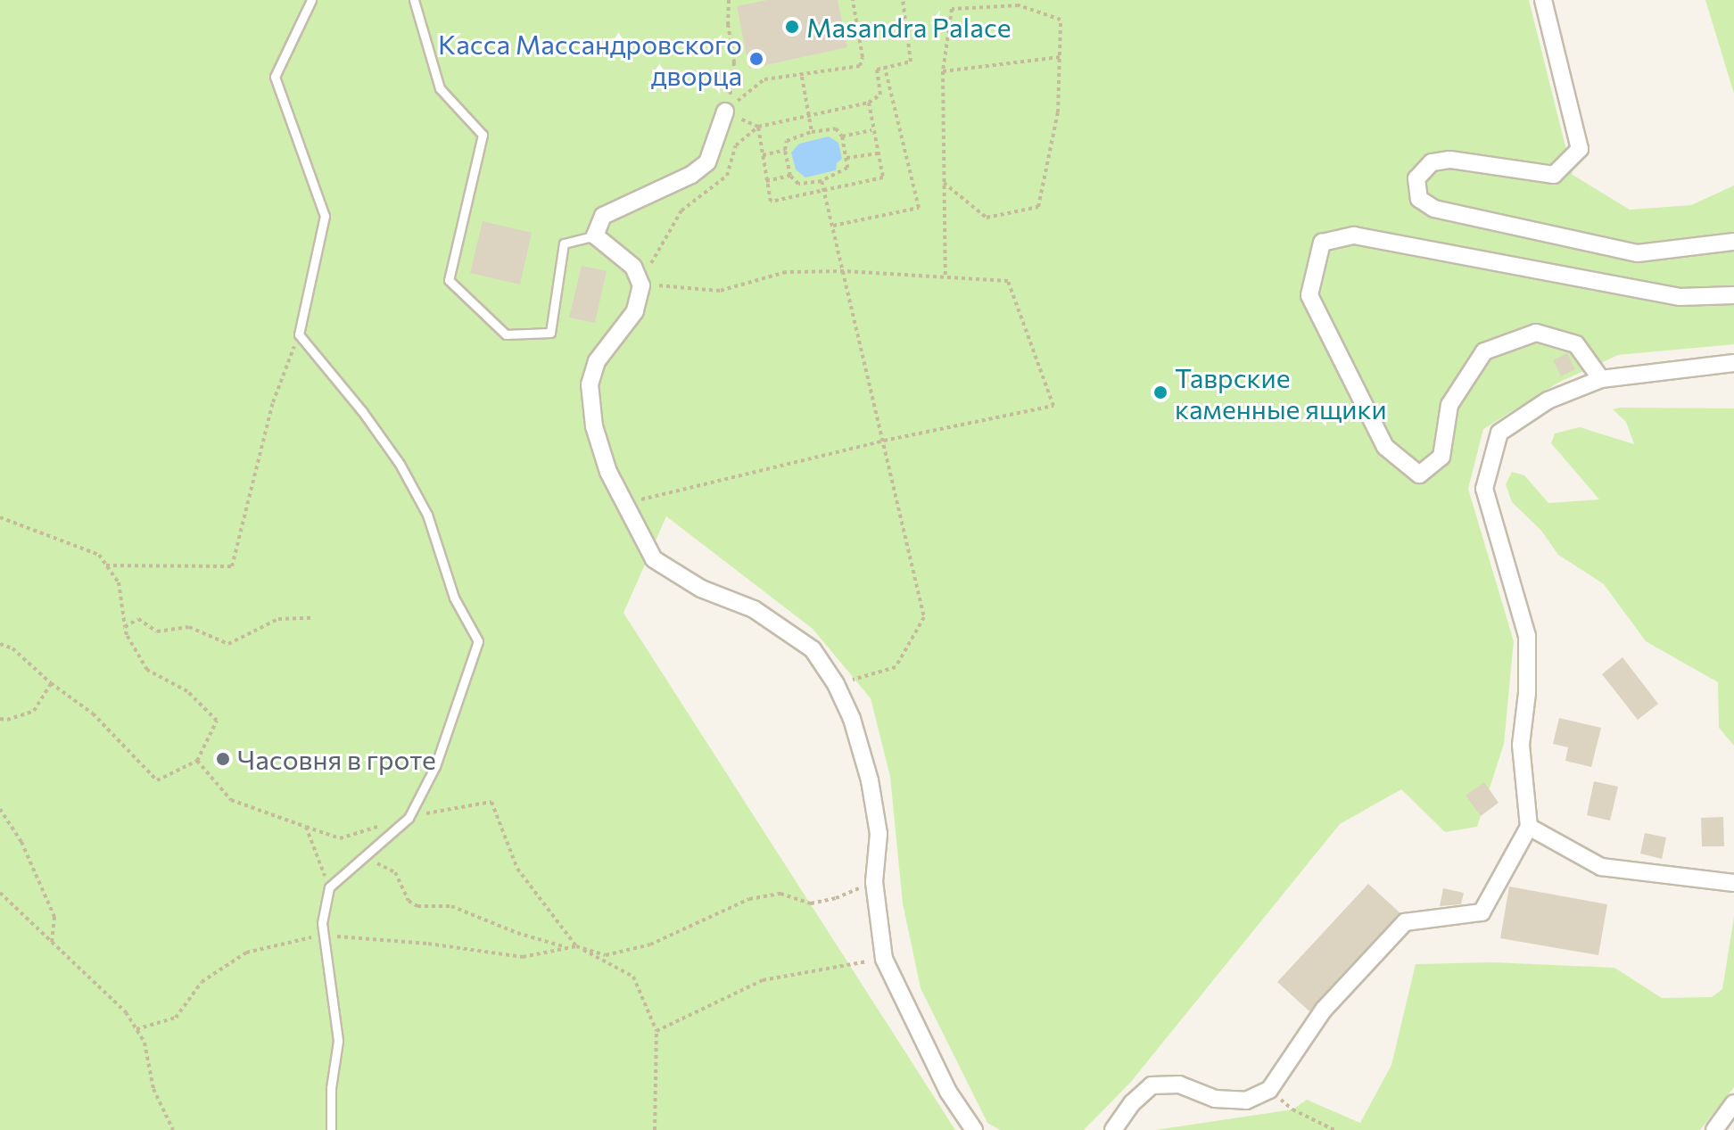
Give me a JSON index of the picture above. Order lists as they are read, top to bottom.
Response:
{
  "places": [
    "Masandra Palace",
    "Касса Массандровского дворца",
    "Таврские каменные ящики",
    "Часовня в гроте"
  ]
}
